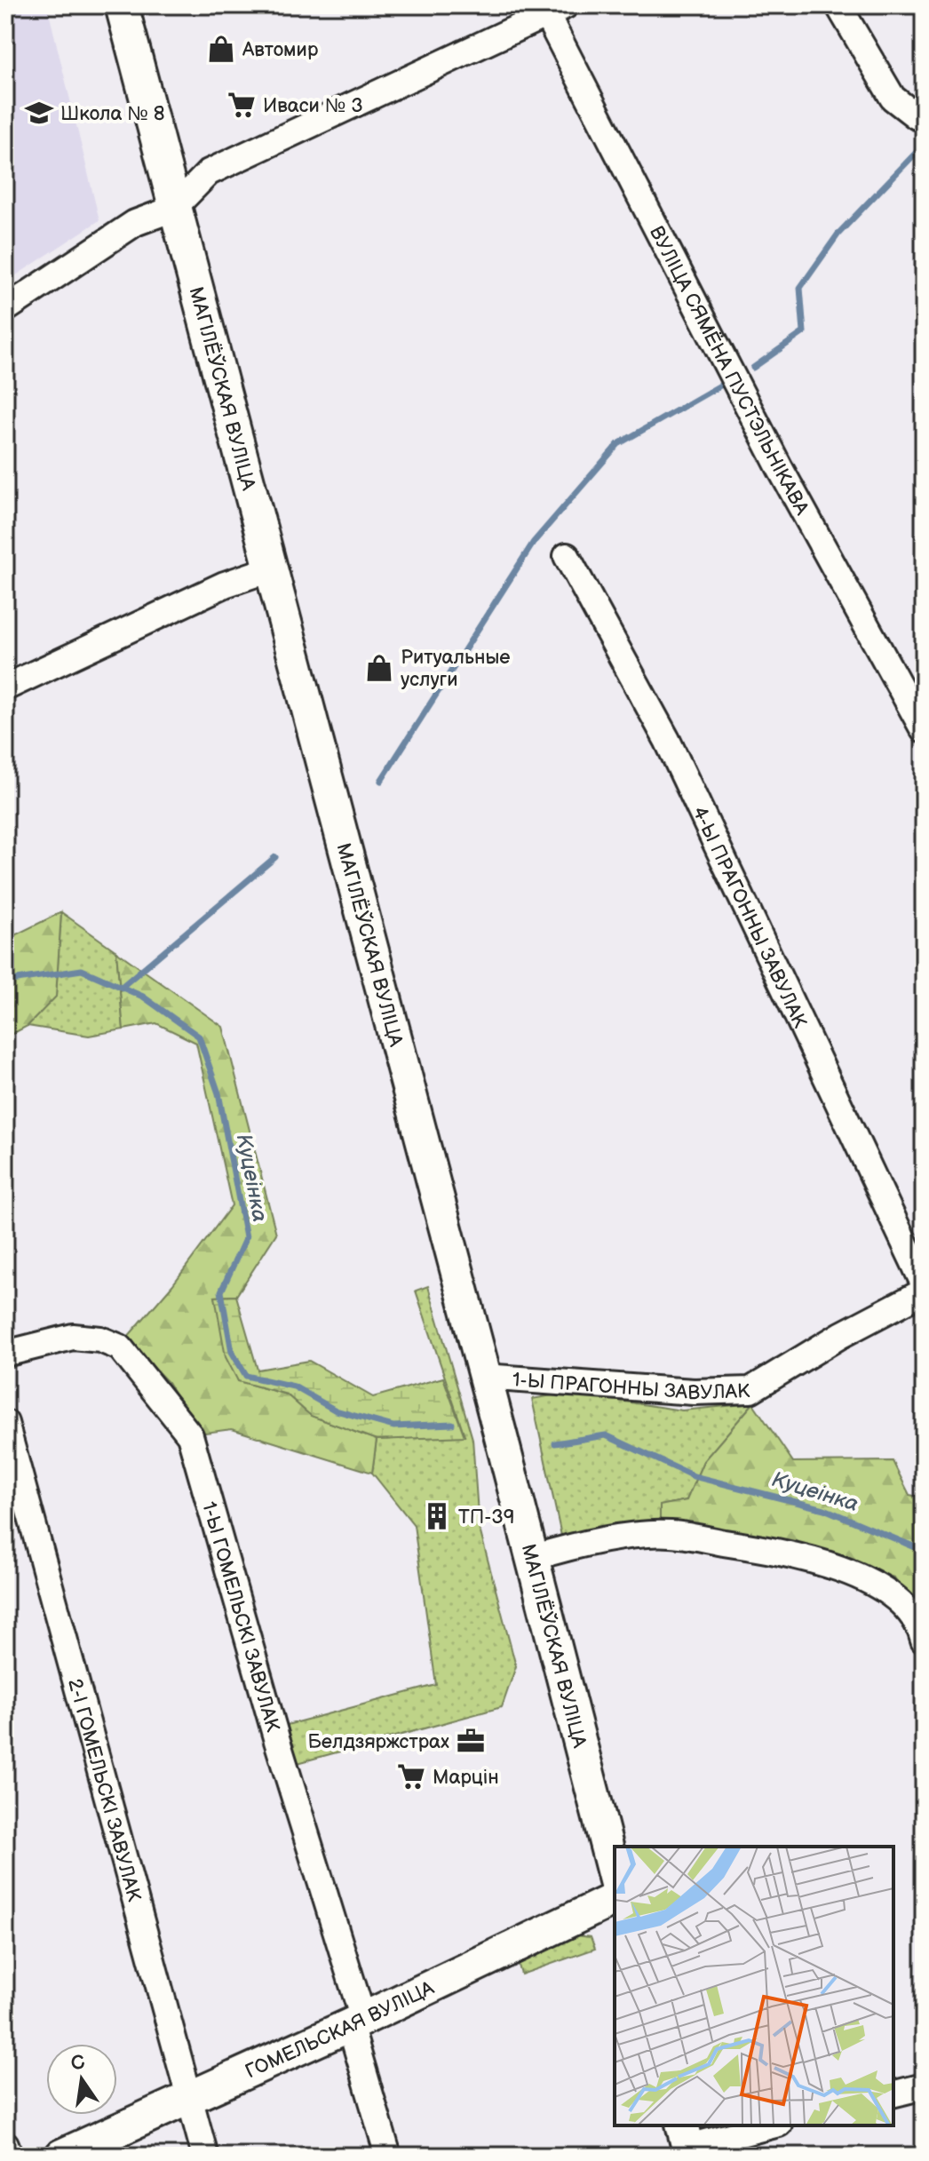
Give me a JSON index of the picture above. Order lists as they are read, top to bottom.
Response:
{
  "streets": {
    "main road": ["МАГІЛЁЎСКАЯ ВУЛІЦА", "ГОМЕЛЬСКАЯ ВУЛІЦА"],
    "street": [
      "ВУЛІЦА СЯМЁНА ПУСТЭЛЬНІКАВА",
      "4-Ы ПРАГОННЫ ЗАВУЛАК",
      "1-Ы ПРАГОННЫ ЗАВУЛАК",
      "1-Ы ГОМЕЛЬСКІ ЗАВУЛАК",
      "2-І ГОМЕЛЬСКІ ЗАВУЛАК"
    ]
  },
  "crossings": [
    ["МАГІЛЁЎСКАЯ ВУЛІЦА", "1-Ы ПРАГОННЫ ЗАВУЛАК"],
    ["1-Ы ГОМЕЛЬСКІ ЗАВУЛАК", "ГОМЕЛЬСКАЯ ВУЛІЦА"],
    ["2-І ГОМЕЛЬСКІ ЗАВУЛАК", "ГОМЕЛЬСКАЯ ВУЛІЦА"]
  ],
  "water": ["Куцеінка"],
  "places": {
    "shop": ["Автомир", "Ритуальные услуги"],
    "supermarket": ["Иваси № 3", "Марцін"],
    "school or university": ["Школа № 8"],
    "building": ["ТП-39"],
    "office": ["Белдзяржстрах"]
  },
  "north": "top"
}
